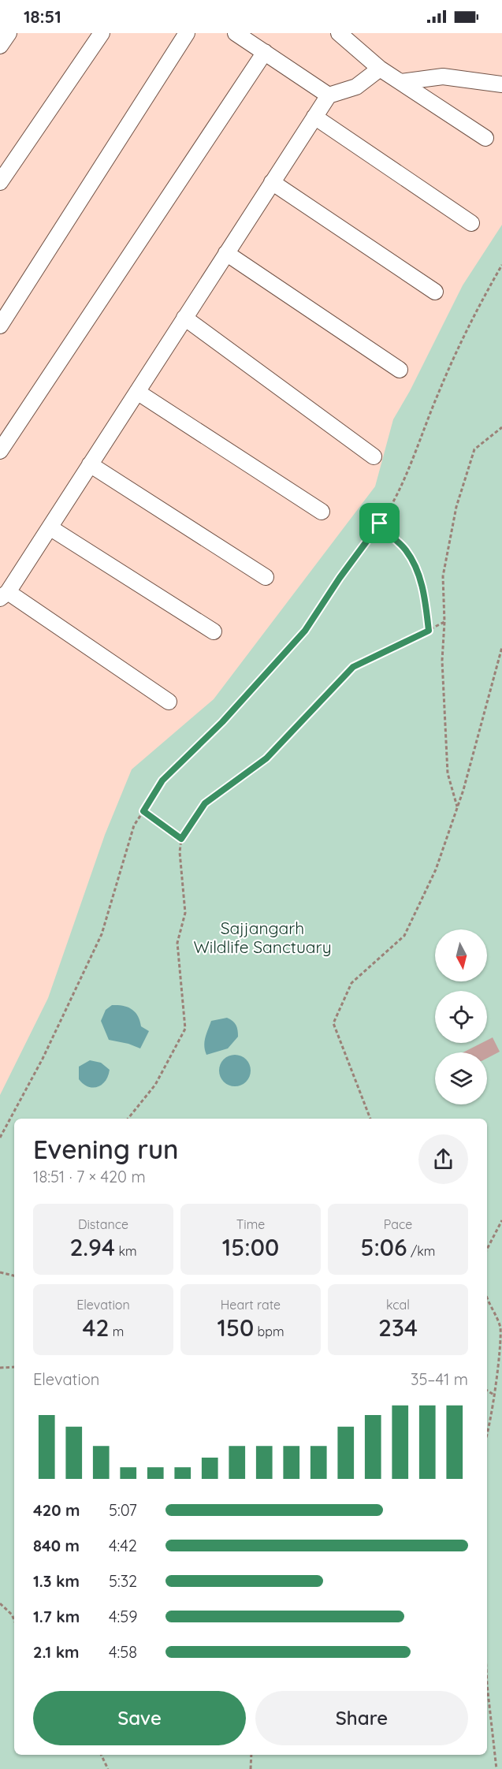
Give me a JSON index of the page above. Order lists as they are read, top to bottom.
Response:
{
  "parks": ["Sajjangarh Wildlife Sanctuary"],
  "north": "bottom",
  "page": {
    "status": "18:51",
    "heading": ["Evening run", "18:51 · 7 × 420 m"],
    "stats": [
      ["Distance", "2.94 km"],
      ["Time", "15:00"],
      ["Pace", "5:06 /km"],
      ["Elevation", "42 m"],
      ["Heart rate", "150 bpm"],
      ["kcal", "234"]
    ],
    "chart": ["Elevation", "35–41 m"],
    "list": [
      {
        "name": "420 m",
        "note": "5:07"
      },
      {
        "name": "840 m",
        "note": "4:42"
      },
      {
        "name": "1.3 km",
        "note": "5:32"
      },
      {
        "name": "1.7 km",
        "note": "4:59"
      },
      {
        "name": "2.1 km",
        "note": "4:58"
      }
    ],
    "buttons": ["Save", "Share"]
  }
}
